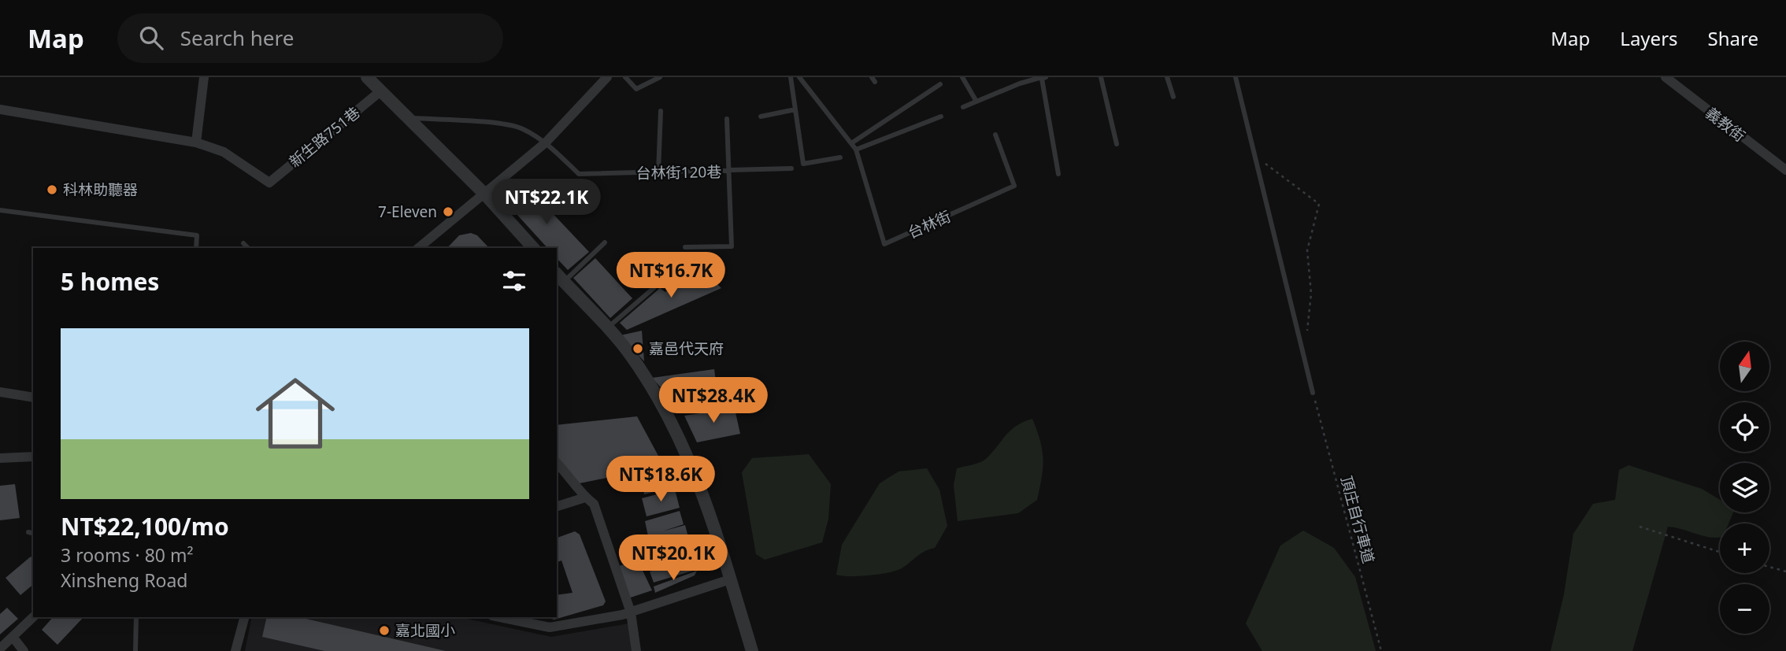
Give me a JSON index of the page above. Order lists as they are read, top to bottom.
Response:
{
  "streets": {
    "street": ["義教街", "新生路751巷"],
    "lane": ["台林街120巷", "台林街"],
    "path": ["頂庄自行車道"]
  },
  "places": [
    "科林助聽器",
    "7-Eleven",
    "嘉邑代天府",
    "嘉北國小"
  ],
  "north": "top",
  "page": {
    "header": "Map",
    "search": "Search here",
    "nav": ["Map", "Layers", "Share"],
    "price": [
      "NT$22.1K",
      "NT$16.7K",
      "NT$28.4K",
      "NT$18.6K",
      "NT$20.1K"
    ],
    "heading": "5 homes",
    "list": [
      {
        "name": "NT$22,100/mo",
        "note": "3 rooms · 80 m² · Xinsheng Road"
      }
    ],
    "map_buttons": ["+", "−"]
  }
}
